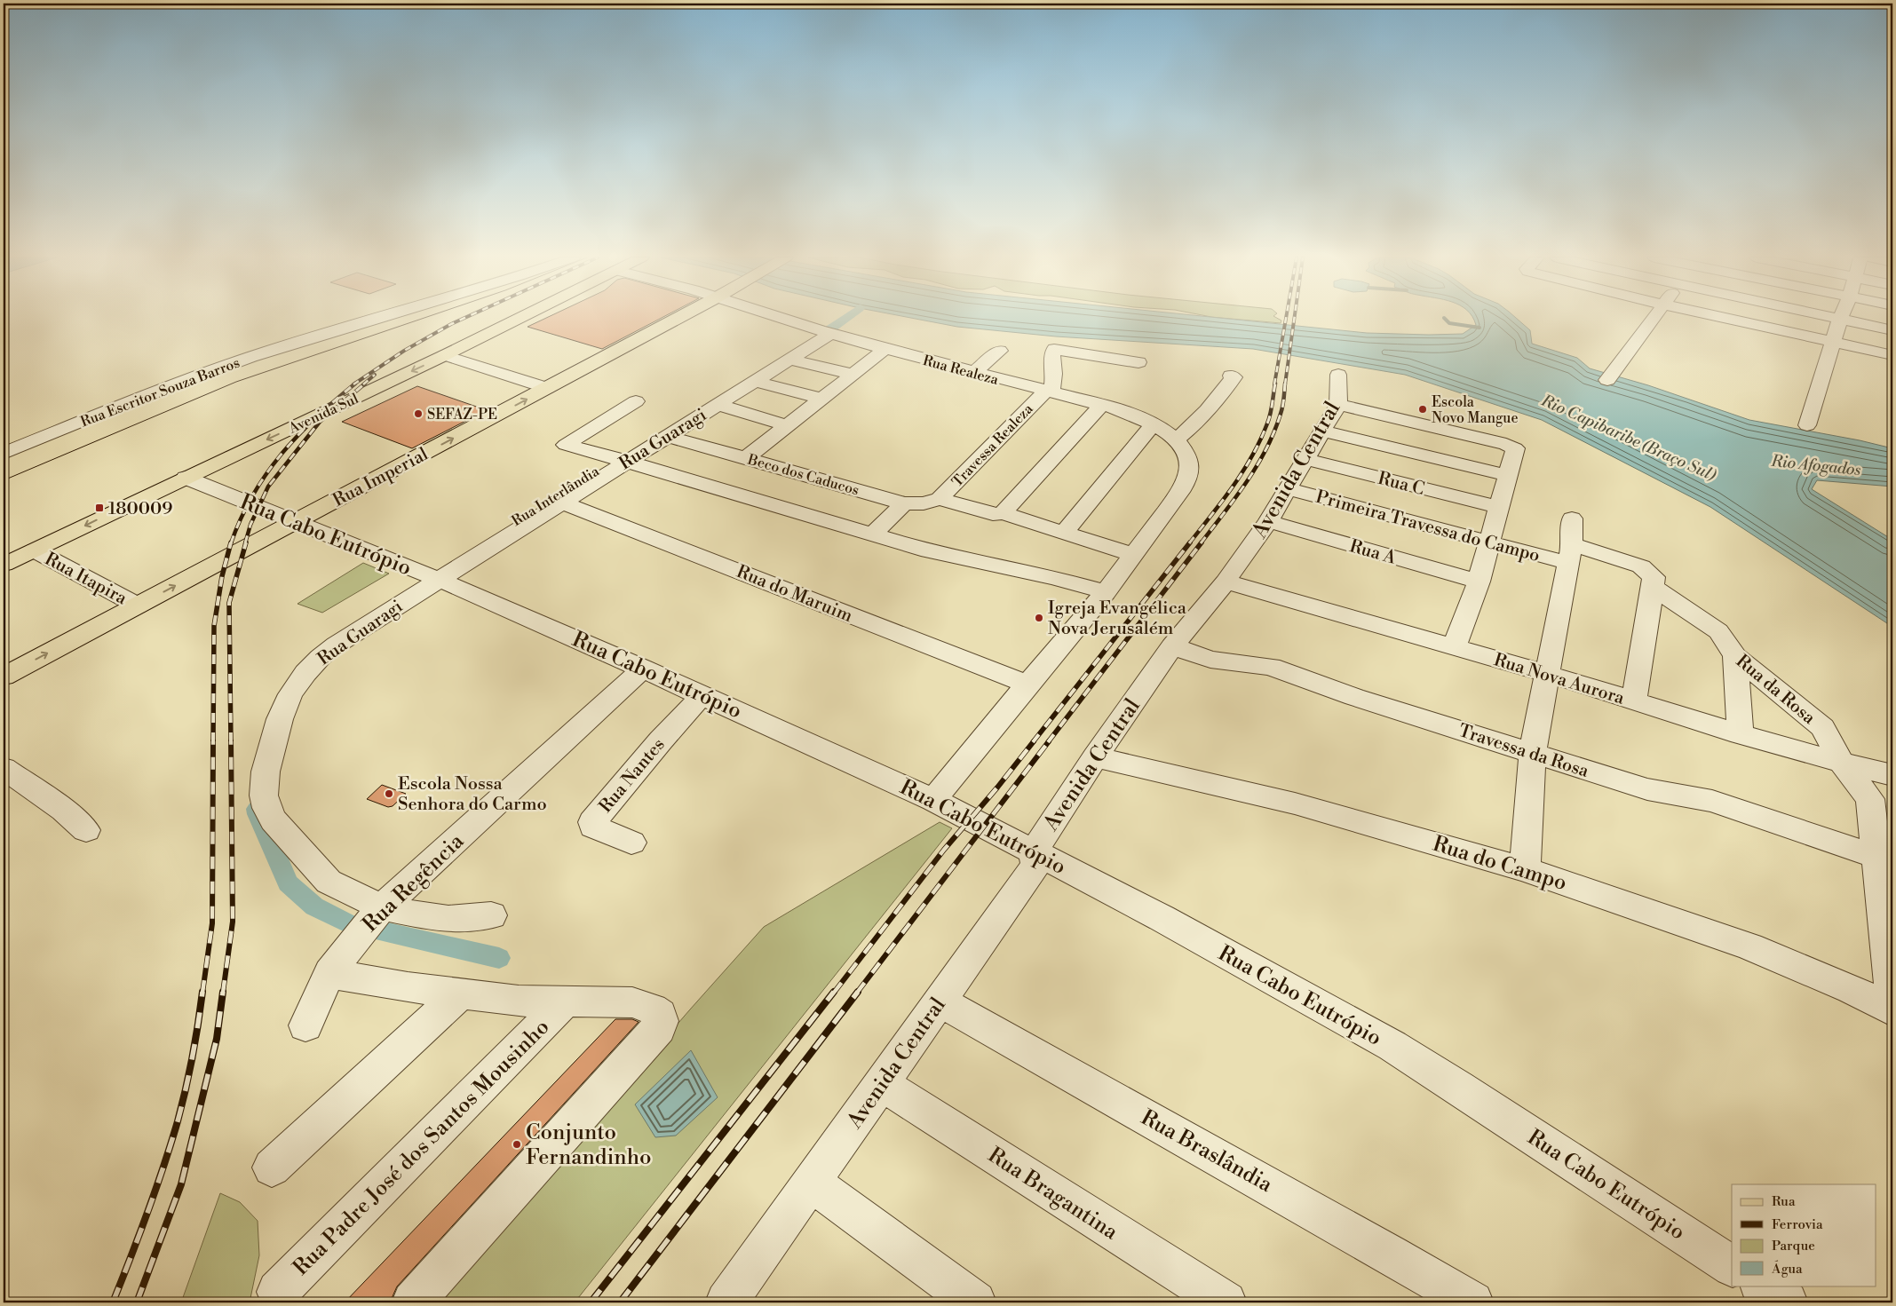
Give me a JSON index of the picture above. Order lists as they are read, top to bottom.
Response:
{
  "streets": {
    "main road": ["Avenida Sul", "Rua Imperial"],
    "street": [
      "Rua Realeza",
      "Rua Escritor Souza Barros",
      "Rua Guaragi",
      "Travessa Realeza",
      "Avenida Central",
      "Beco dos Caducos",
      "Rua C",
      "Rua Interlândia",
      "Primeira Travessa do Campo",
      "Rua Cabo Eutrópio",
      "Rua A",
      "Rua Itapira",
      "Rua do Maruim",
      "Rua Nova Aurora",
      "Rua da Rosa",
      "Travessa da Rosa",
      "Rua Nantes",
      "Rua do Campo",
      "Rua Regência",
      "Rua Padre José dos Santos Mousinho",
      "Rua Braslândia",
      "Rua Bragantina"
    ]
  },
  "crossings": [
    ["Rua Realeza", "Rua Guaragi"],
    ["Rua Realeza", "Travessa Realeza"],
    ["Rua Realeza", "Rua Interlândia"],
    ["Avenida Sul", "Rua Cabo Eutrópio"],
    ["Avenida Sul", "Rua Itapira"],
    ["Rua Guaragi", "Beco dos Caducos"],
    ["Rua Guaragi", "Rua Interlândia"],
    ["Rua Guaragi", "Rua Cabo Eutrópio"],
    ["Rua Guaragi", "Rua do Maruim"],
    ["Rua Guaragi", "Rua Regência"],
    ["Travessa Realeza", "Beco dos Caducos"],
    ["Avenida Central", "Rua C"],
    ["Avenida Central", "Primeira Travessa do Campo"],
    ["Avenida Central", "Rua Cabo Eutrópio"],
    ["Avenida Central", "Rua A"],
    ["Avenida Central", "Rua Nova Aurora"],
    ["Avenida Central", "Travessa da Rosa"],
    ["Avenida Central", "Rua do Campo"],
    ["Avenida Central", "Rua Braslândia"],
    ["Avenida Central", "Rua Bragantina"],
    ["Rua Imperial", "Rua Cabo Eutrópio"],
    ["Rua Imperial", "Rua Itapira"],
    ["Rua Interlândia", "Rua Cabo Eutrópio"],
    ["Rua Cabo Eutrópio", "Rua Nantes"],
    ["Rua Cabo Eutrópio", "Rua Regência"],
    ["Rua Nova Aurora", "Rua da Rosa"],
    ["Rua da Rosa", "Travessa da Rosa"]
  ],
  "one_way": ["Avenida Sul", "Rua Imperial"],
  "water": ["Rio Capibaribe (Braço Sul)", "Rio Afogados"],
  "places": {
    "other": [
      "Escola Novo Mangue",
      "SEFAZ-PE",
      "Igreja Evangélica Nova Jerusalém",
      "Escola Nossa Senhora do Carmo",
      "Conjunto Fernandinho"
    ],
    "transit": ["180009"]
  },
  "legend": [
    "Rua",
    "Ferrovia",
    "Parque",
    "Água"
  ]
}
